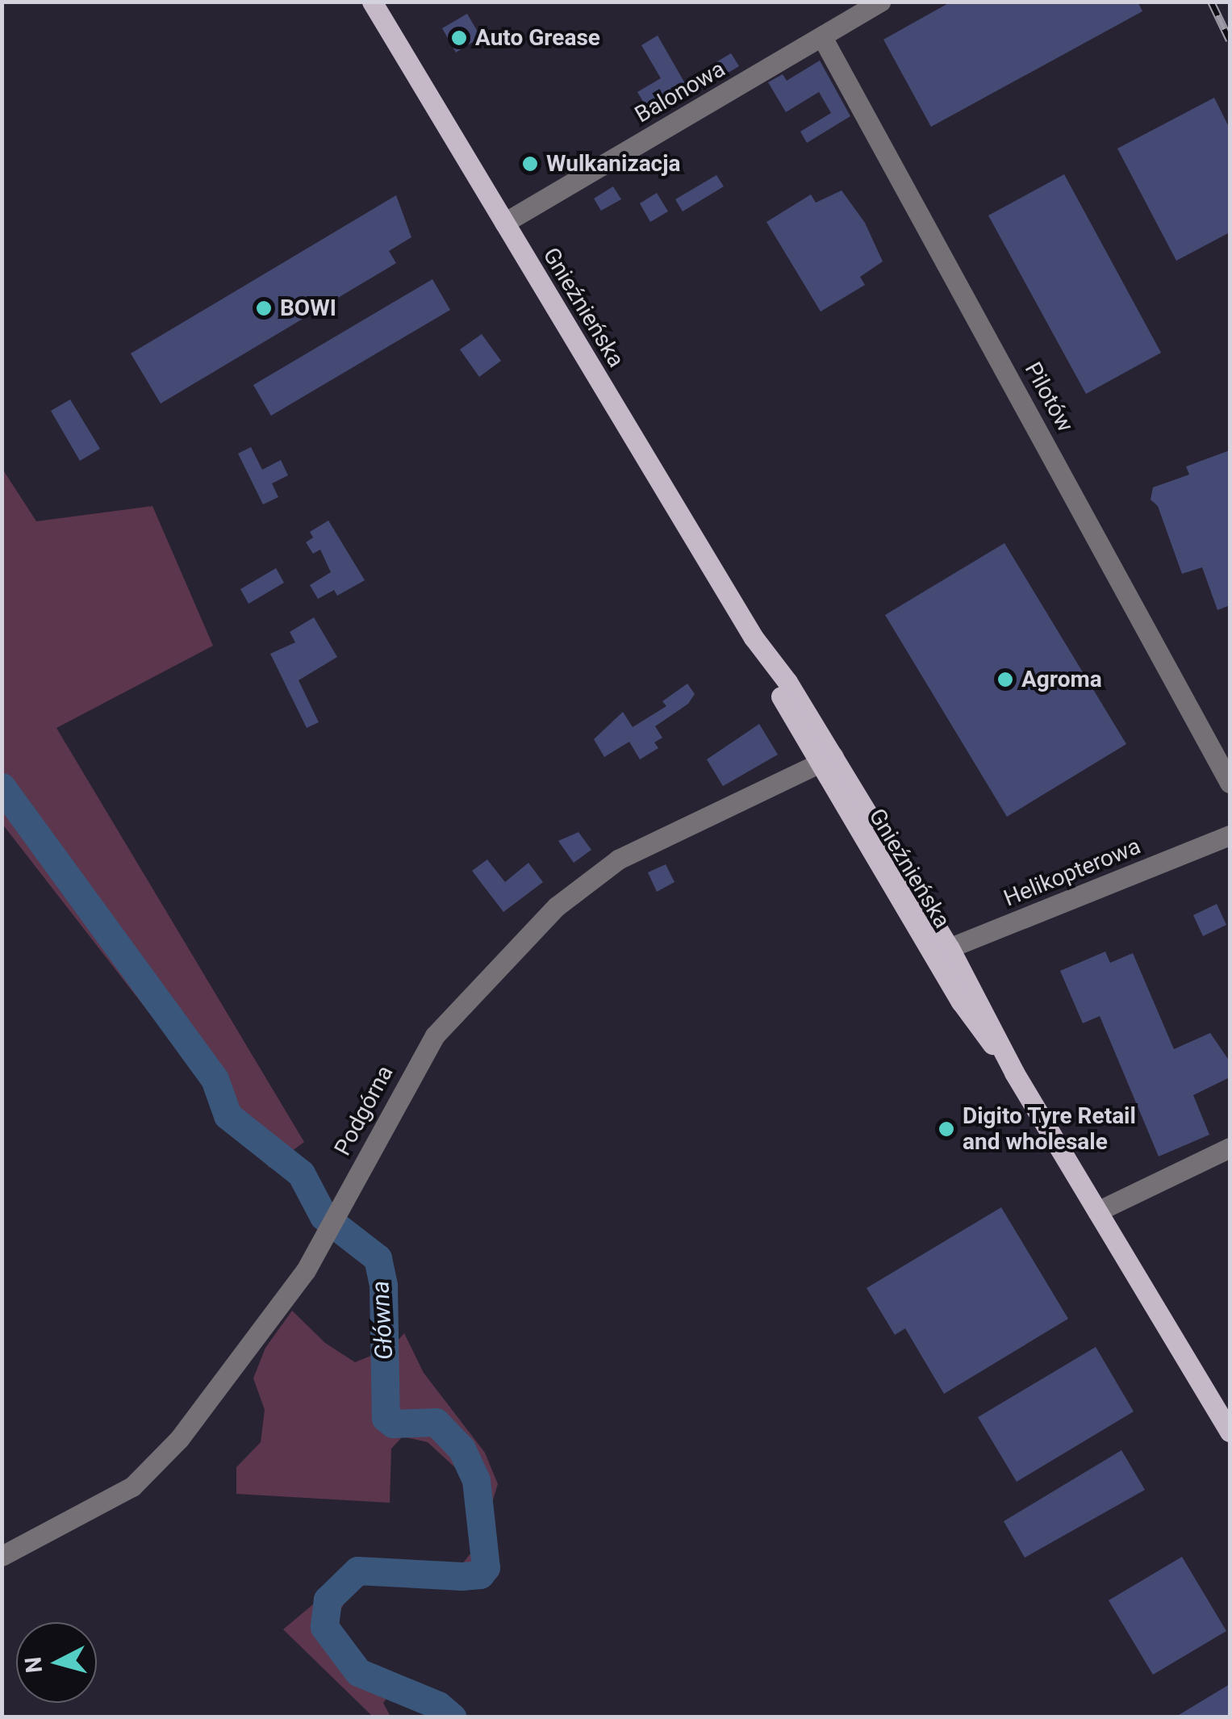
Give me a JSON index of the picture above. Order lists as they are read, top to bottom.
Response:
{
  "streets": {
    "main road": ["Gnieźnieńska"],
    "street": [
      "Balonowa",
      "Pilotów",
      "Helikopterowa",
      "Podgórna"
    ]
  },
  "crossings": [
    ["Balonowa", "Gnieźnieńska"],
    ["Balonowa", "Pilotów"],
    ["Gnieźnieńska", "Helikopterowa"],
    ["Gnieźnieńska", "Podgórna"]
  ],
  "water": ["Główna"],
  "places": [
    "Auto Grease",
    "Wulkanizacja",
    "BOWI",
    "Agroma",
    "Digito Tyre Retail and wholesale"
  ],
  "north": "left"
}
